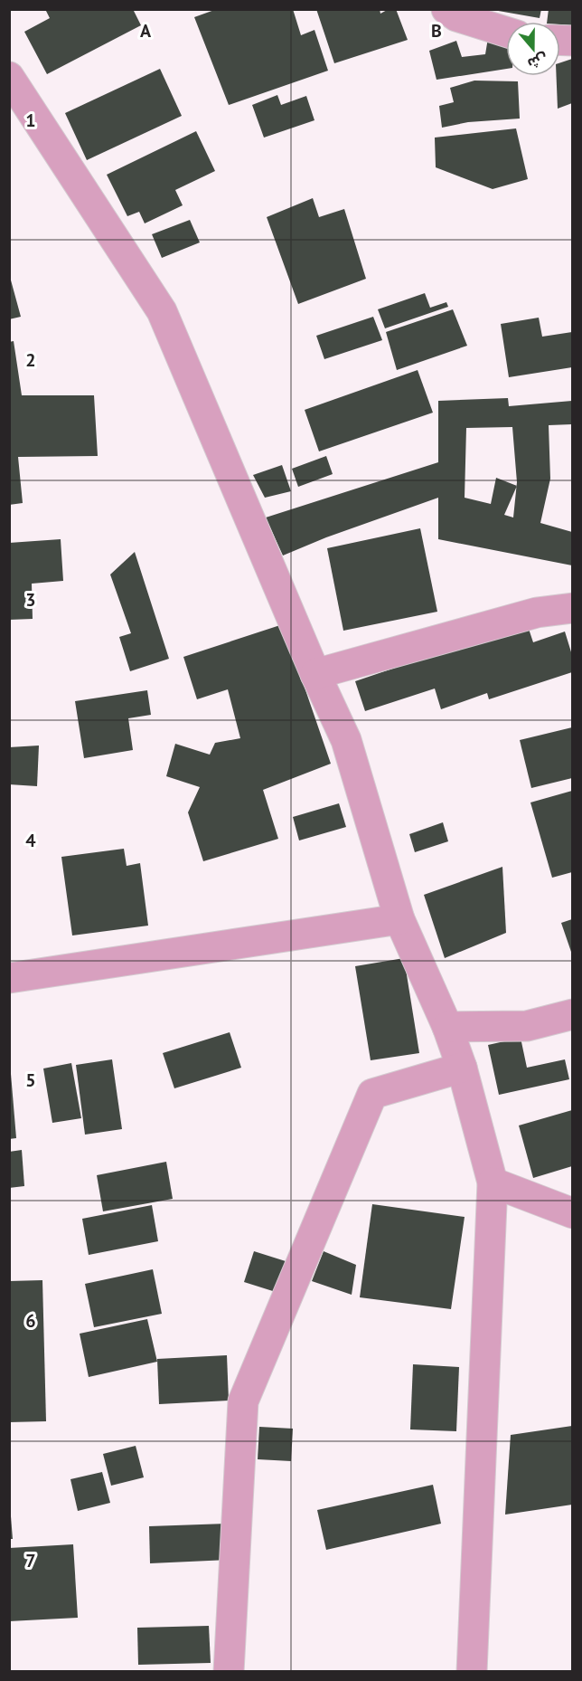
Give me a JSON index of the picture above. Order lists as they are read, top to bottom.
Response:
{
  "north": "bottom",
  "grid": {
    "columns": ["A", "B"],
    "rows": [
      "1",
      "2",
      "3",
      "4",
      "5",
      "6",
      "7"
    ]
  }
}
